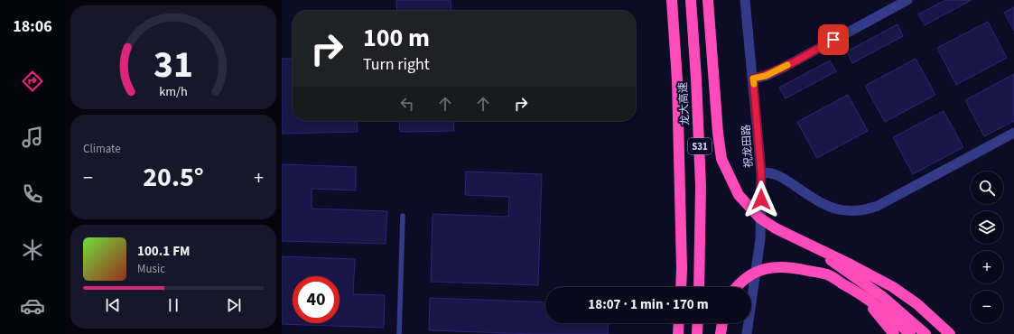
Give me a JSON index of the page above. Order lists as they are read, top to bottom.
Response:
{
  "streets": {
    "highway": ["龙大高速", "S31"],
    "street": ["祝龙田路"]
  },
  "page": {
    "tabs": "18:06",
    "turn": ["100 m", "Turn right"],
    "tile": "Climate",
    "heat": ["−", "20.5°", "+"],
    "map_buttons": ["+", "−"],
    "song": ["100.1 FM", "Music"],
    "limit": "40",
    "trip": "18:07 · 1 min · 170 m",
    "gauge": ["31", "km/h"]
  }
}
